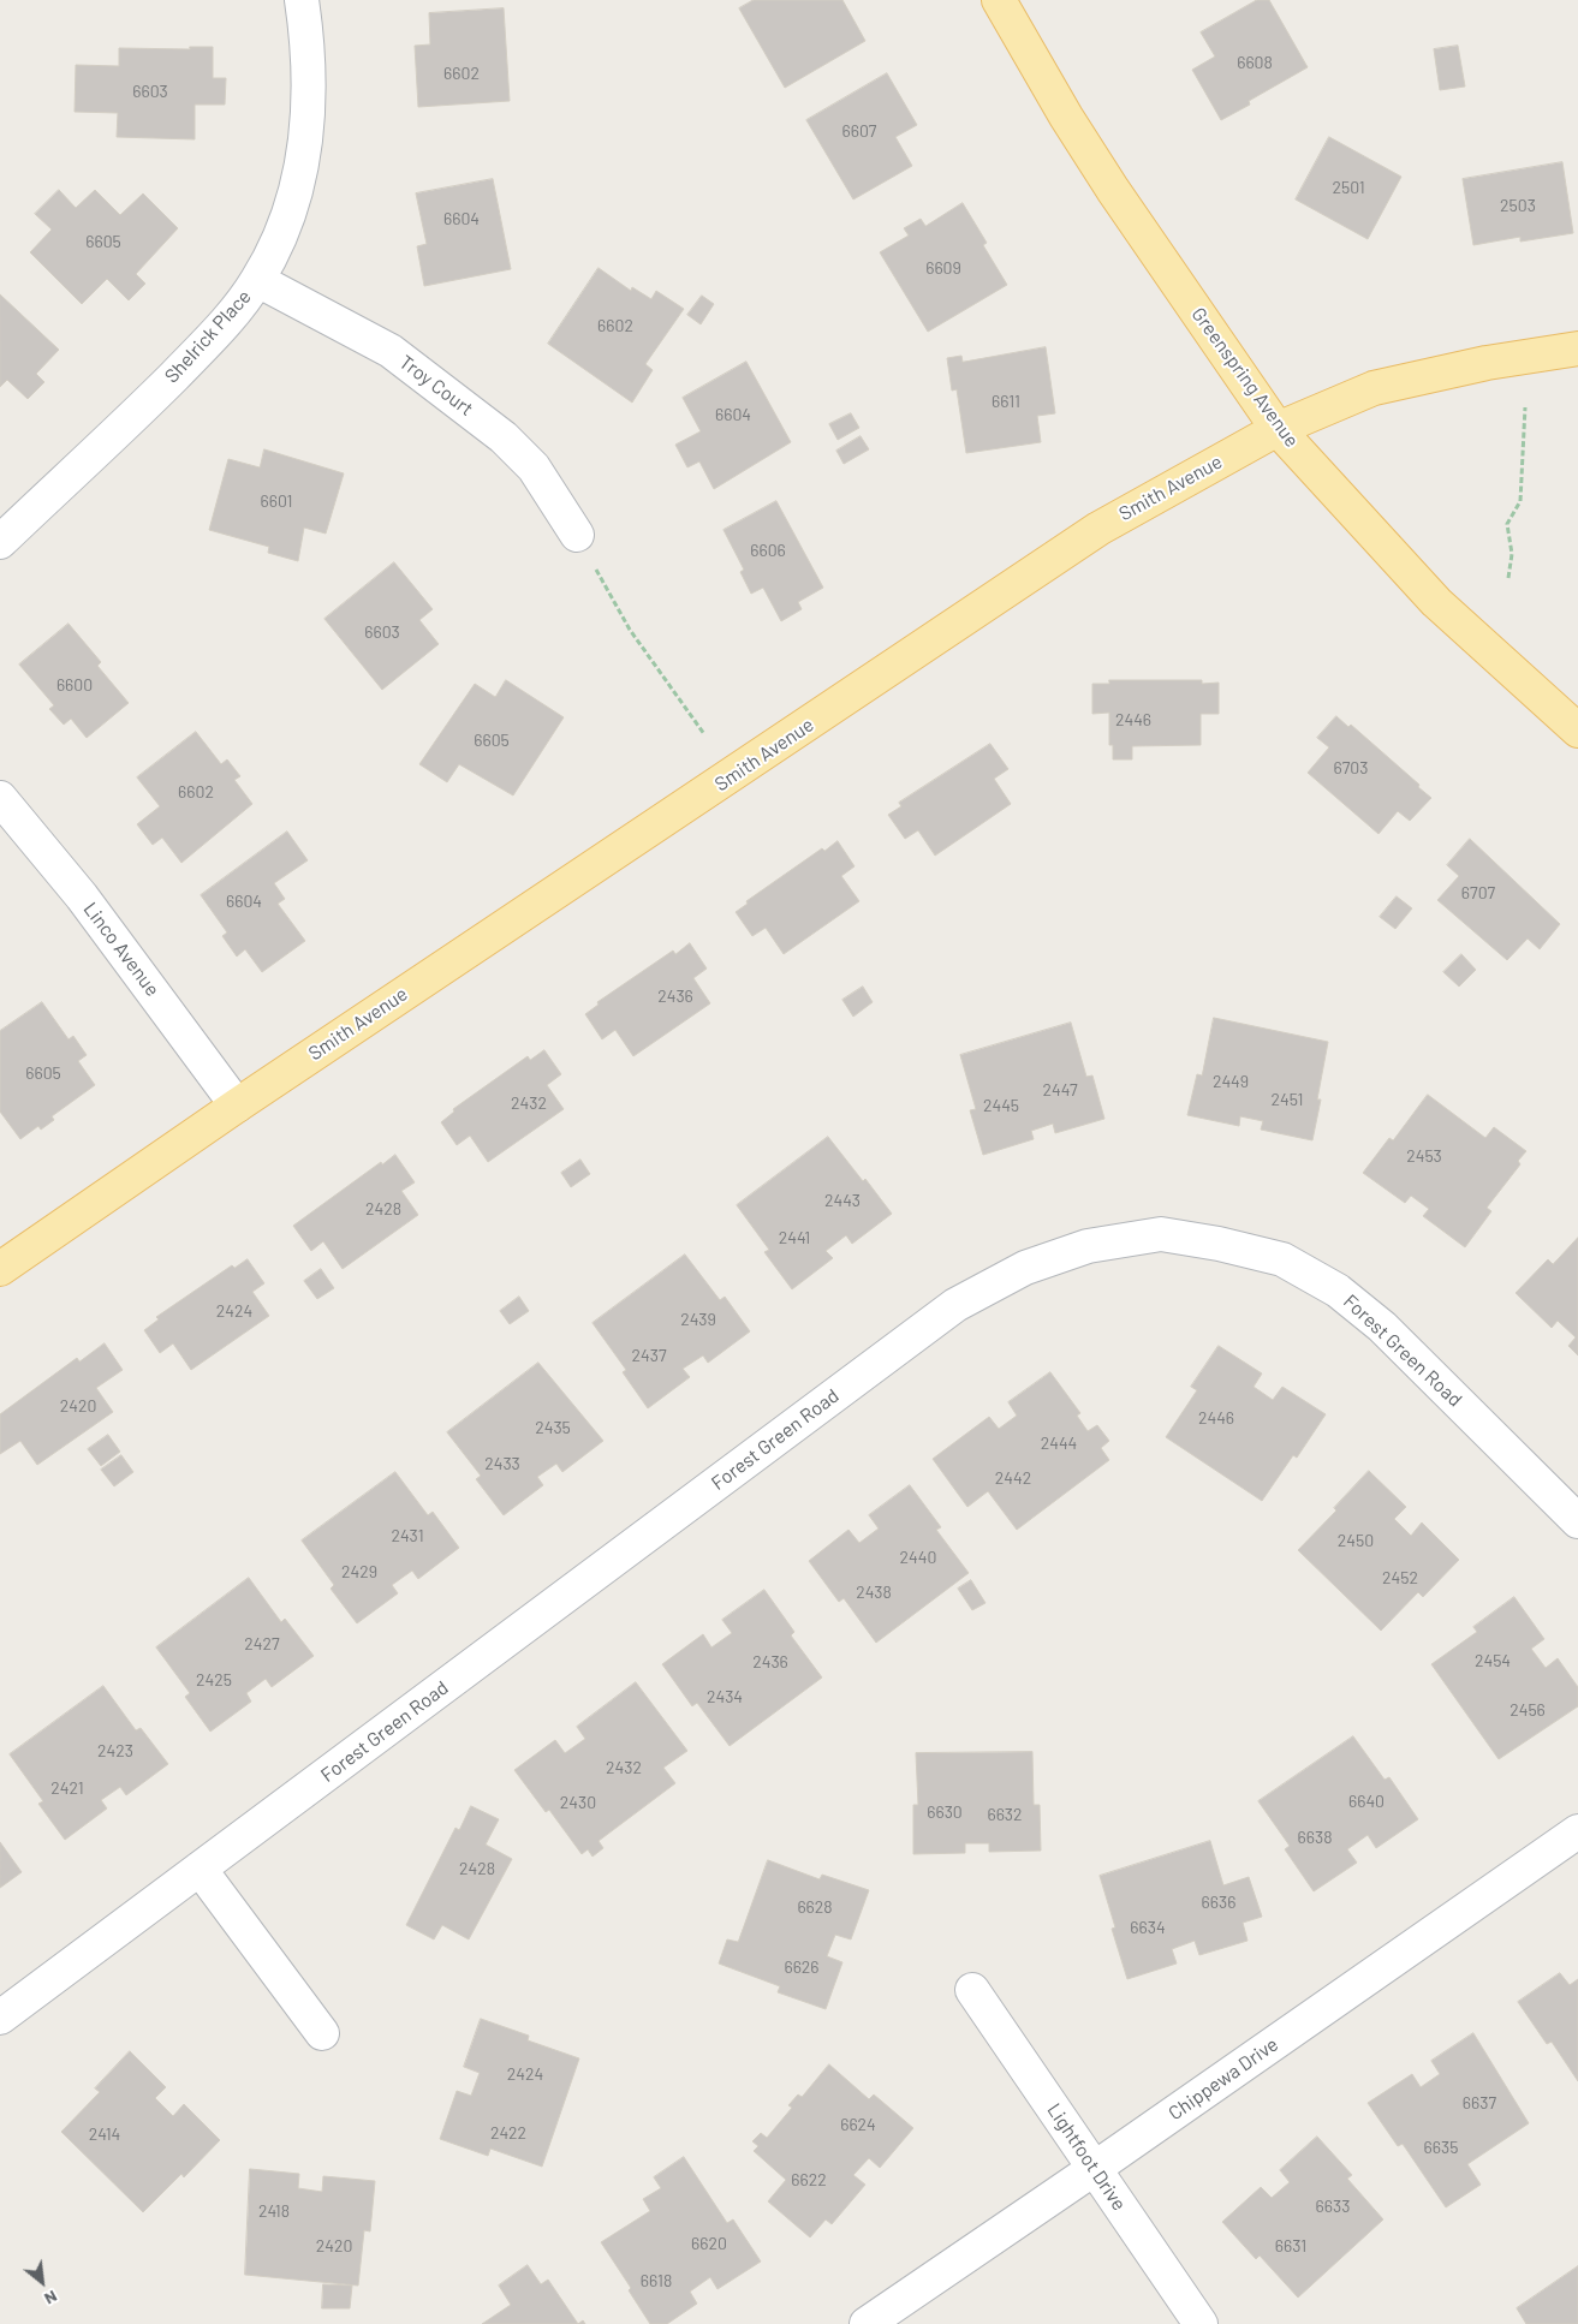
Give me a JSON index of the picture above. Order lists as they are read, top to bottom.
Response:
{
  "streets": {
    "main road": ["Greenspring Avenue", "Smith Avenue"],
    "street": [
      "Shelrick Place",
      "Troy Court",
      "Linco Avenue",
      "Forest Green Road",
      "Chippewa Drive",
      "Lightfoot Drive"
    ]
  },
  "crossings": [
    ["Shelrick Place", "Troy Court"],
    ["Greenspring Avenue", "Smith Avenue"],
    ["Smith Avenue", "Linco Avenue"],
    ["Chippewa Drive", "Lightfoot Drive"]
  ],
  "house_numbers": [
    "6608",
    "6602",
    "6603",
    "6607",
    "2501",
    "2503",
    "6604",
    "6605",
    "6609",
    "6602",
    "6611",
    "6604",
    "6601",
    "6606",
    "6603",
    "6600",
    "2446",
    "6605",
    "6703",
    "6602",
    "6707",
    "6604",
    "2436",
    "6605",
    "2449",
    "2447",
    "2451",
    "2432",
    "2445",
    "2453",
    "2443",
    "2428",
    "2441",
    "2424",
    "2439",
    "2437",
    "2420",
    "2446",
    "2435",
    "2444",
    "2433",
    "2442",
    "2431",
    "2450",
    "2440",
    "2429",
    "2452",
    "2438",
    "2427",
    "2454",
    "2436",
    "2425",
    "2434",
    "2456",
    "2423",
    "2432",
    "2421",
    "6640",
    "2430",
    "6630",
    "6632",
    "6638",
    "2428",
    "6636",
    "6628",
    "6634",
    "6626",
    "2424",
    "6637",
    "6624",
    "2422",
    "2414",
    "6635",
    "6622",
    "6633",
    "2418",
    "6620",
    "2420",
    "6631",
    "6618"
  ],
  "north": "bottom right"
}
